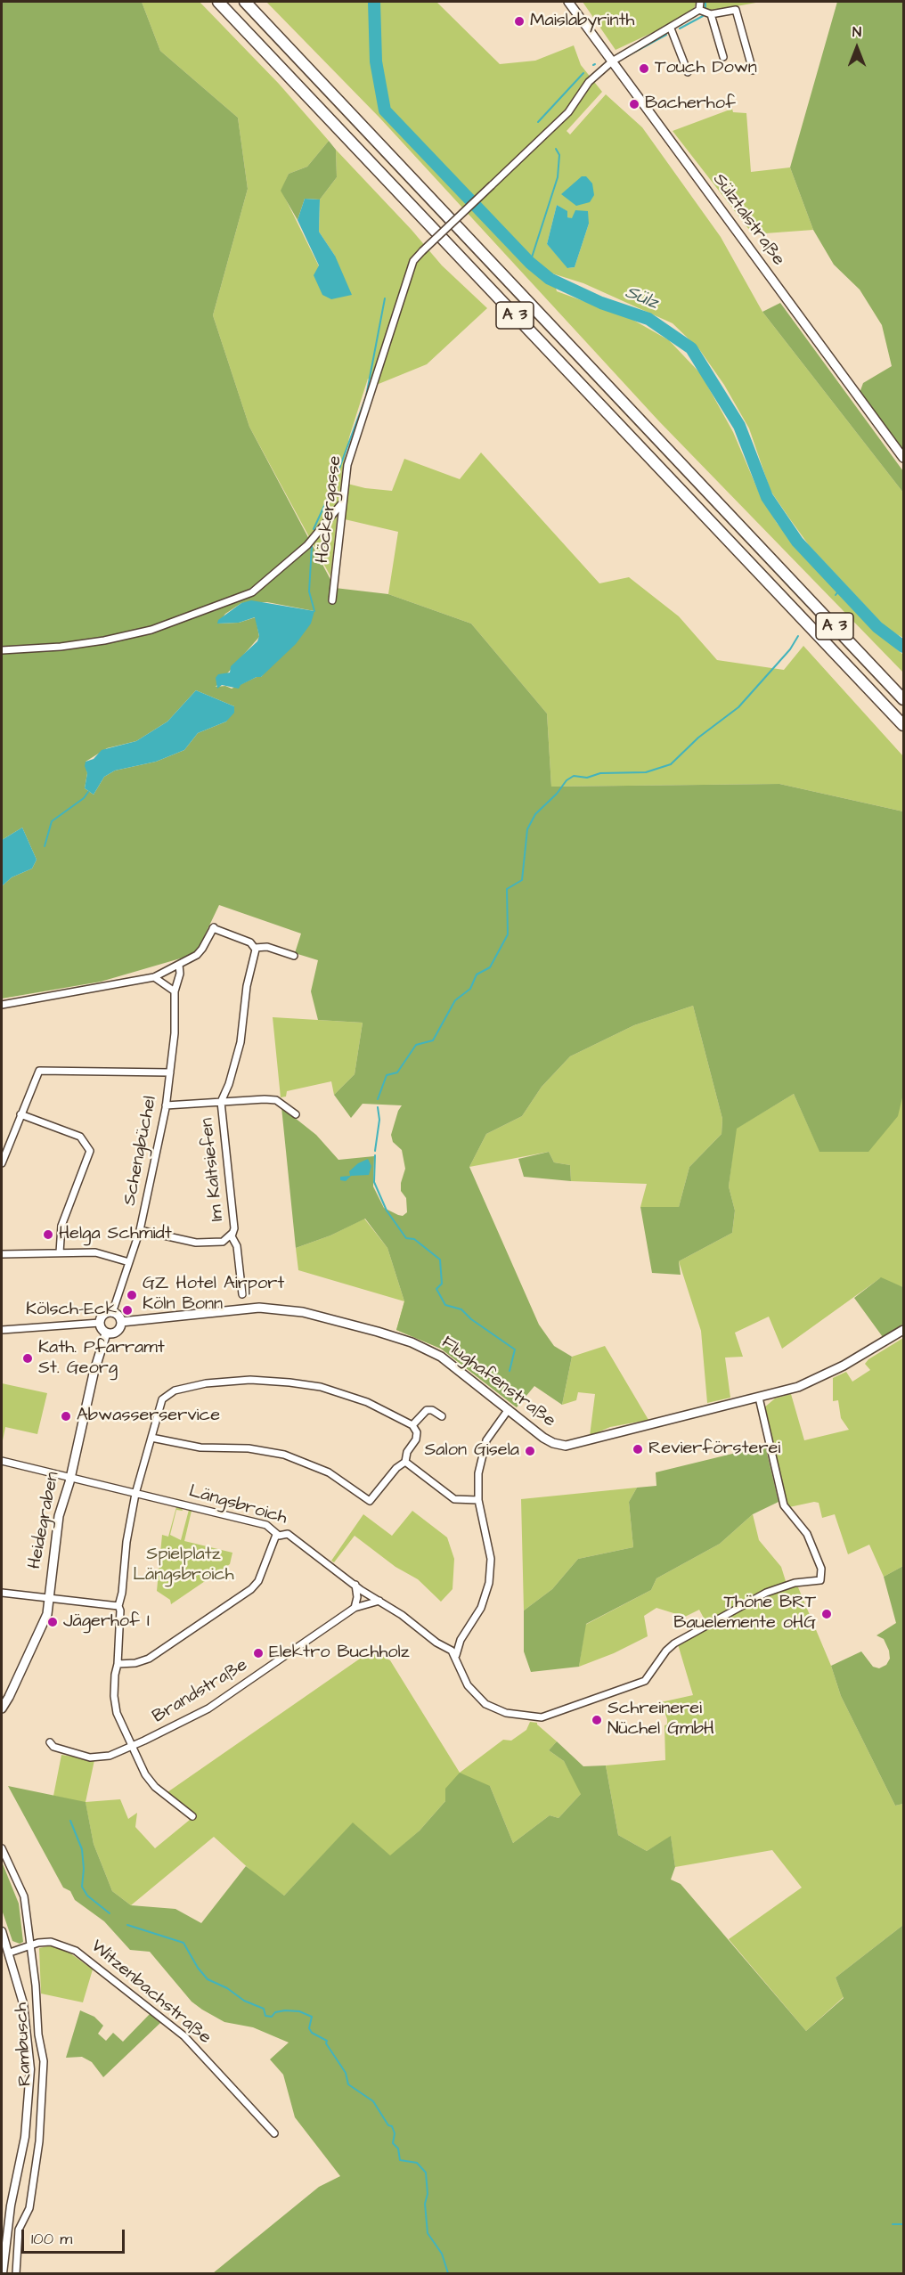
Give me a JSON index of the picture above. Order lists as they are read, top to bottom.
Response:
{
  "streets": {
    "highway": ["A 3"],
    "main road": ["Sülztalstraße", "Flughafenstraße", "Heidegraben"],
    "street": [
      "Höckergasse",
      "Schengbüchel",
      "Im Kaltsiefen",
      "Längsbroich",
      "Brandstraße",
      "Witzenbachstraße",
      "Rambusch"
    ]
  },
  "crossings": [
    ["Sülztalstraße", "Höckergasse"],
    ["Schengbüchel", "Im Kaltsiefen"],
    ["Schengbüchel", "Flughafenstraße"],
    ["Schengbüchel", "Heidegraben"],
    ["Flughafenstraße", "Heidegraben"],
    ["Längsbroich", "Heidegraben"],
    ["Längsbroich", "Brandstraße"],
    ["Witzenbachstraße", "Rambusch"]
  ],
  "water": ["Sülz"],
  "parks": ["Spielplatz Längsbroich"],
  "places": [
    "Maislabyrinth",
    "Touch Down",
    "Bacherhof",
    "Helga Schmidt",
    "GZ Hotel Airport Köln Bonn",
    "Kölsch-Eck",
    "Kath. Pfarramt St. Georg",
    "Abwasserservice",
    "Revierförsterei",
    "Salon Gisela",
    "Thöne BRT Bauelemente oHG",
    "Jägerhof I",
    "Elektro Buchholz",
    "Schreinerei Nüchel GmbH"
  ],
  "scale_bar": "100 m",
  "north": "top"
}
